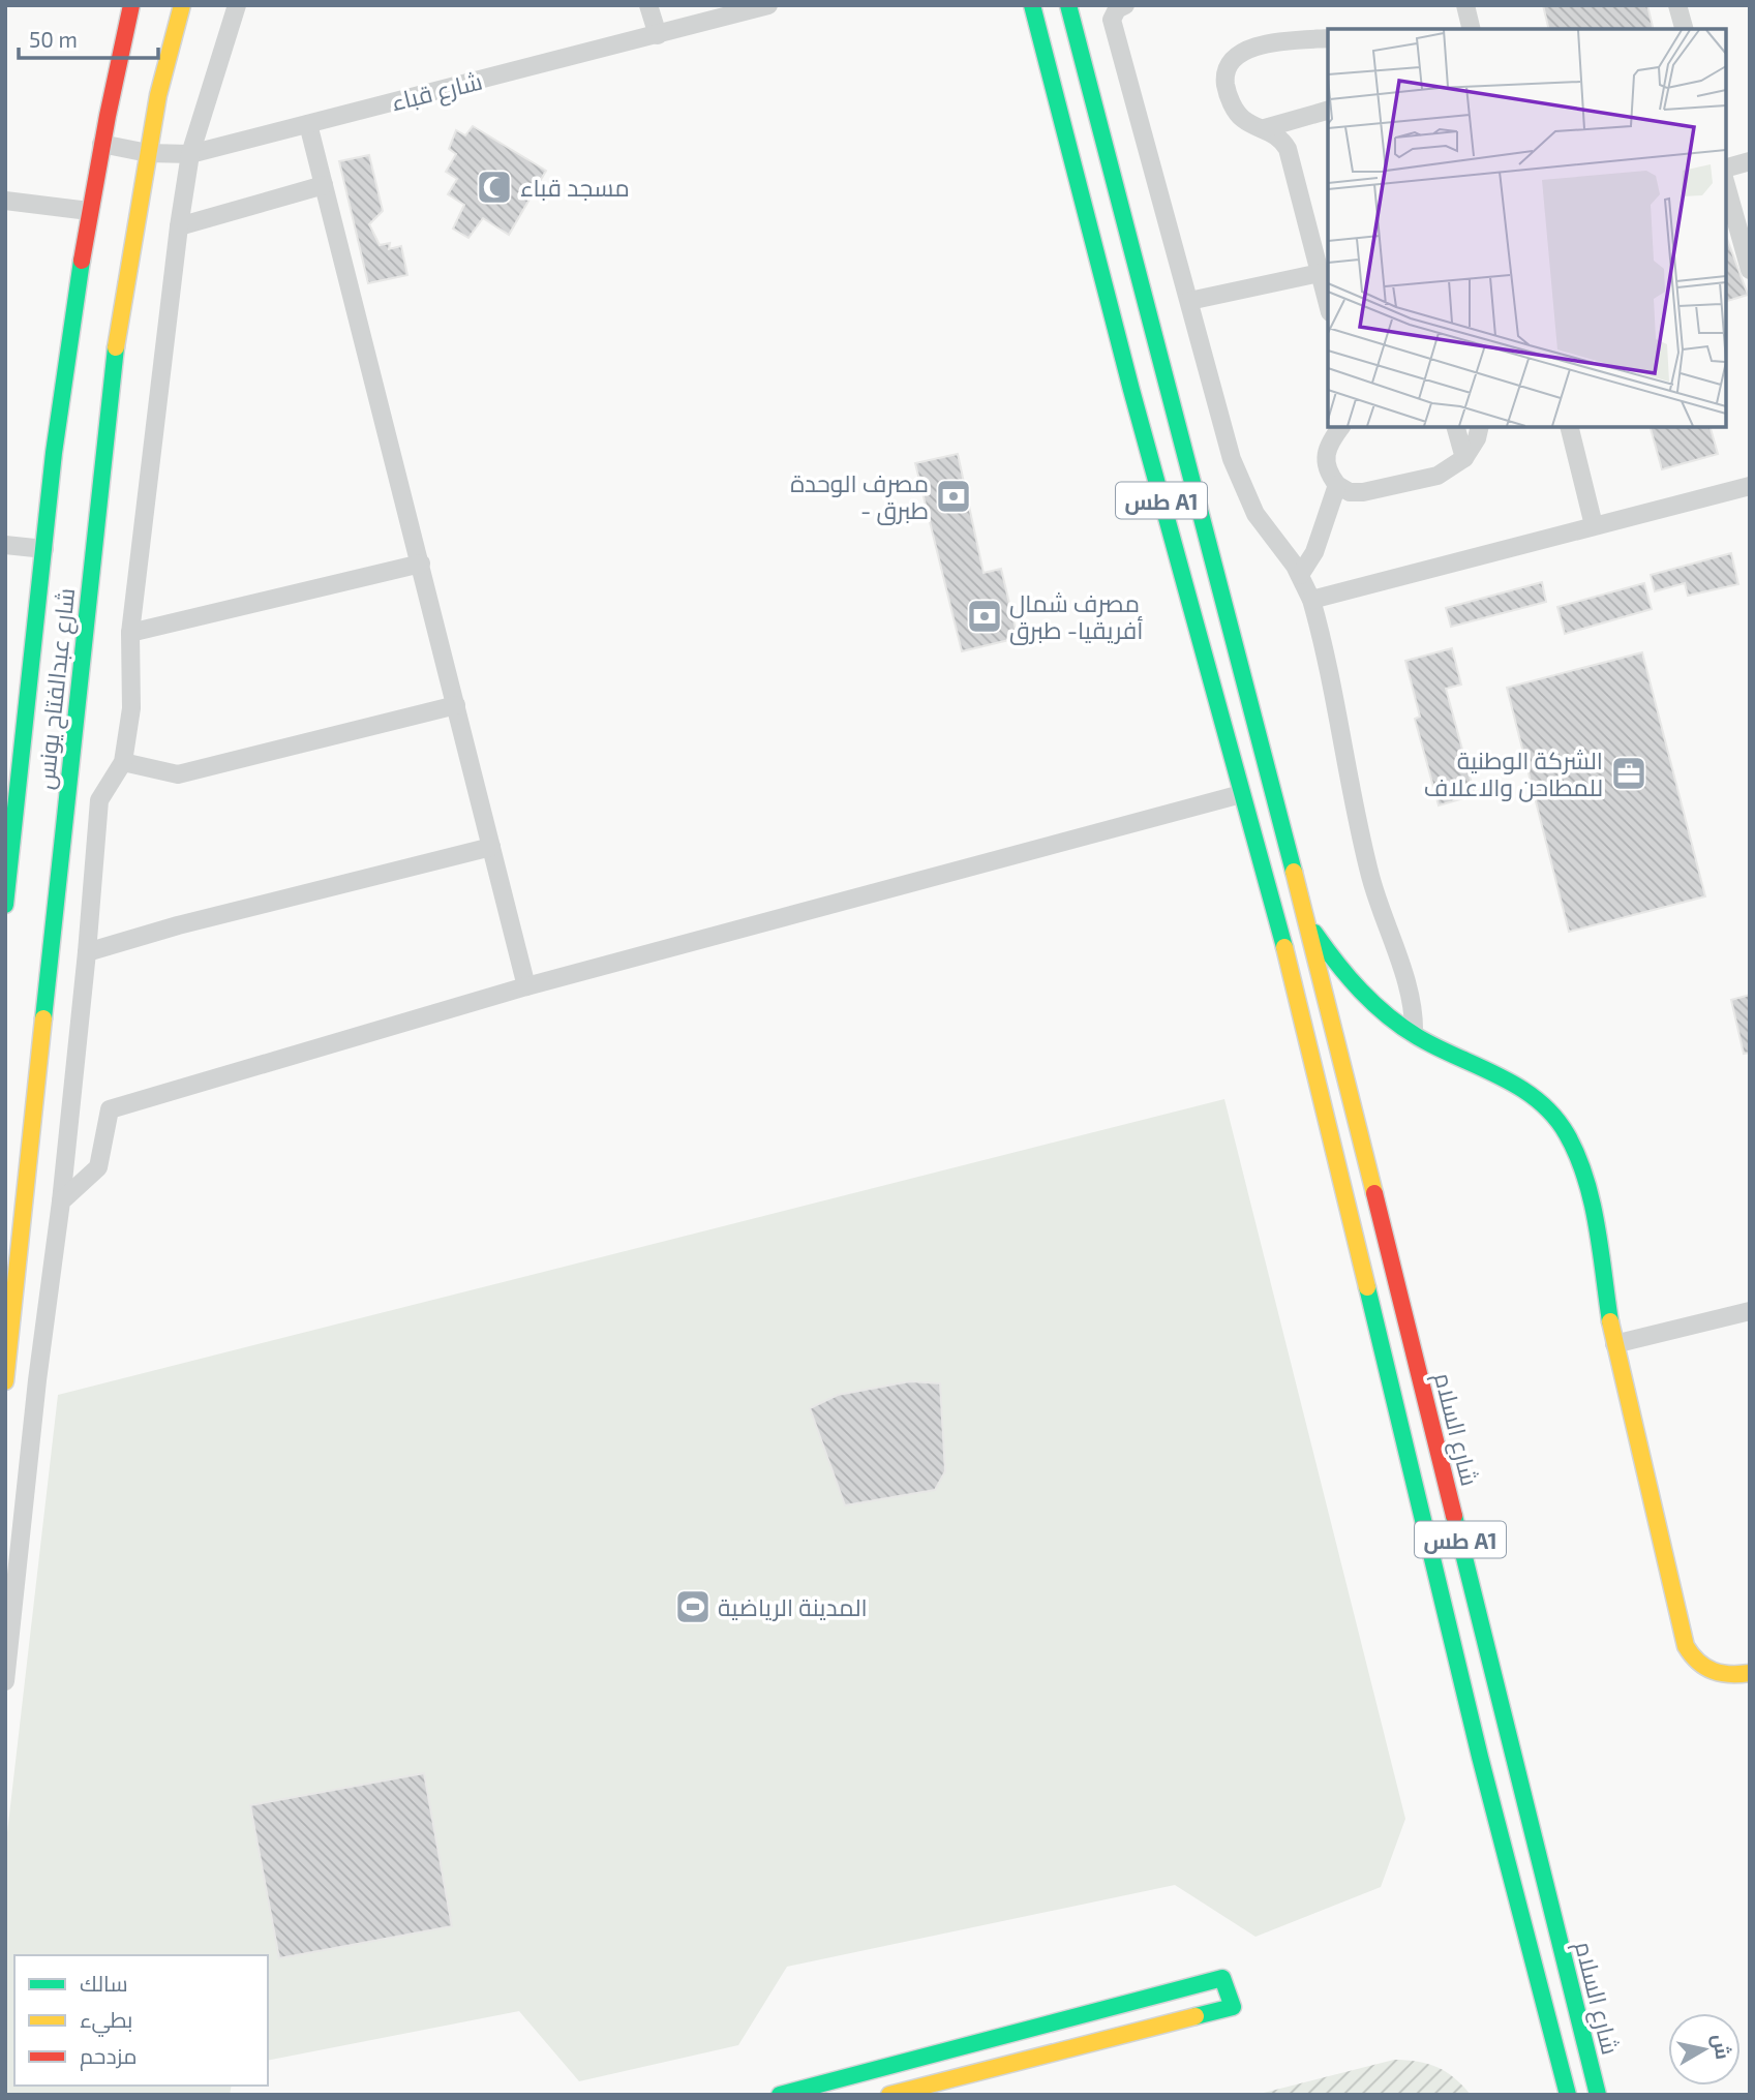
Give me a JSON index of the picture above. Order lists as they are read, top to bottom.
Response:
{
  "streets": {
    "main road": ["طس A1", "شارع عبدالفتاح يونس", "شارع السلام"],
    "street": ["شارع قباء"]
  },
  "crossings": [
    ["شارع قباء", "شارع عبدالفتاح يونس"],
    ["طس A1", "شارع السلام"]
  ],
  "places": {
    "mosque": ["مسجد قباء"],
    "bank": ["مصرف الوحدة - طبرق", "مصرف شمال أفريقيا- طبرق"],
    "office": ["الشركة الوطنية للمطاحن والاعلاف"],
    "sports": ["المدينة الرياضية"]
  },
  "legend": ["سالك", "بطيء", "مزدحم"],
  "scale_bar": "50 m",
  "north": "right"
}
